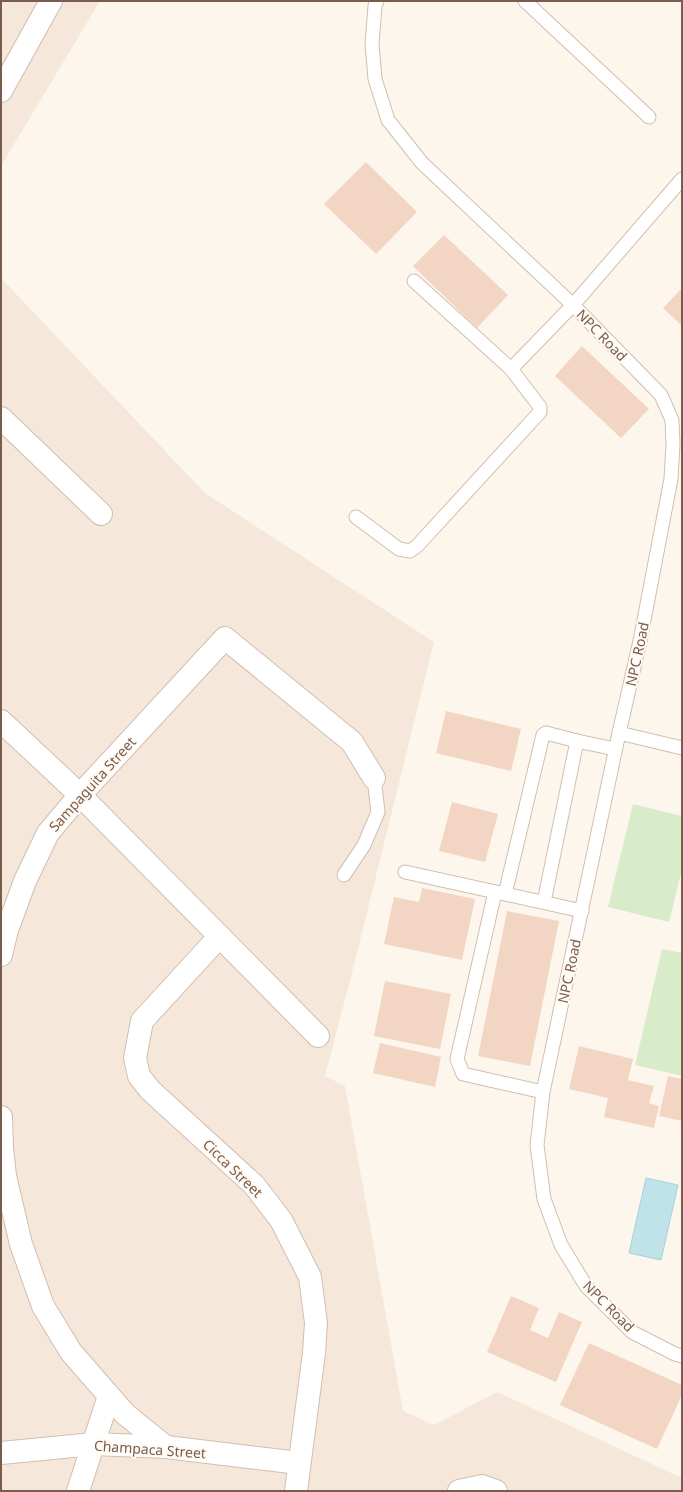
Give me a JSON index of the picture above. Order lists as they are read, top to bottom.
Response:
{
  "streets": {
    "street": ["Sampaguita Street", "Cicca Street", "Champaca Street"],
    "lane": ["NPC Road"]
  },
  "crossings": [
    ["Cicca Street", "Champaca Street"]
  ]
}
